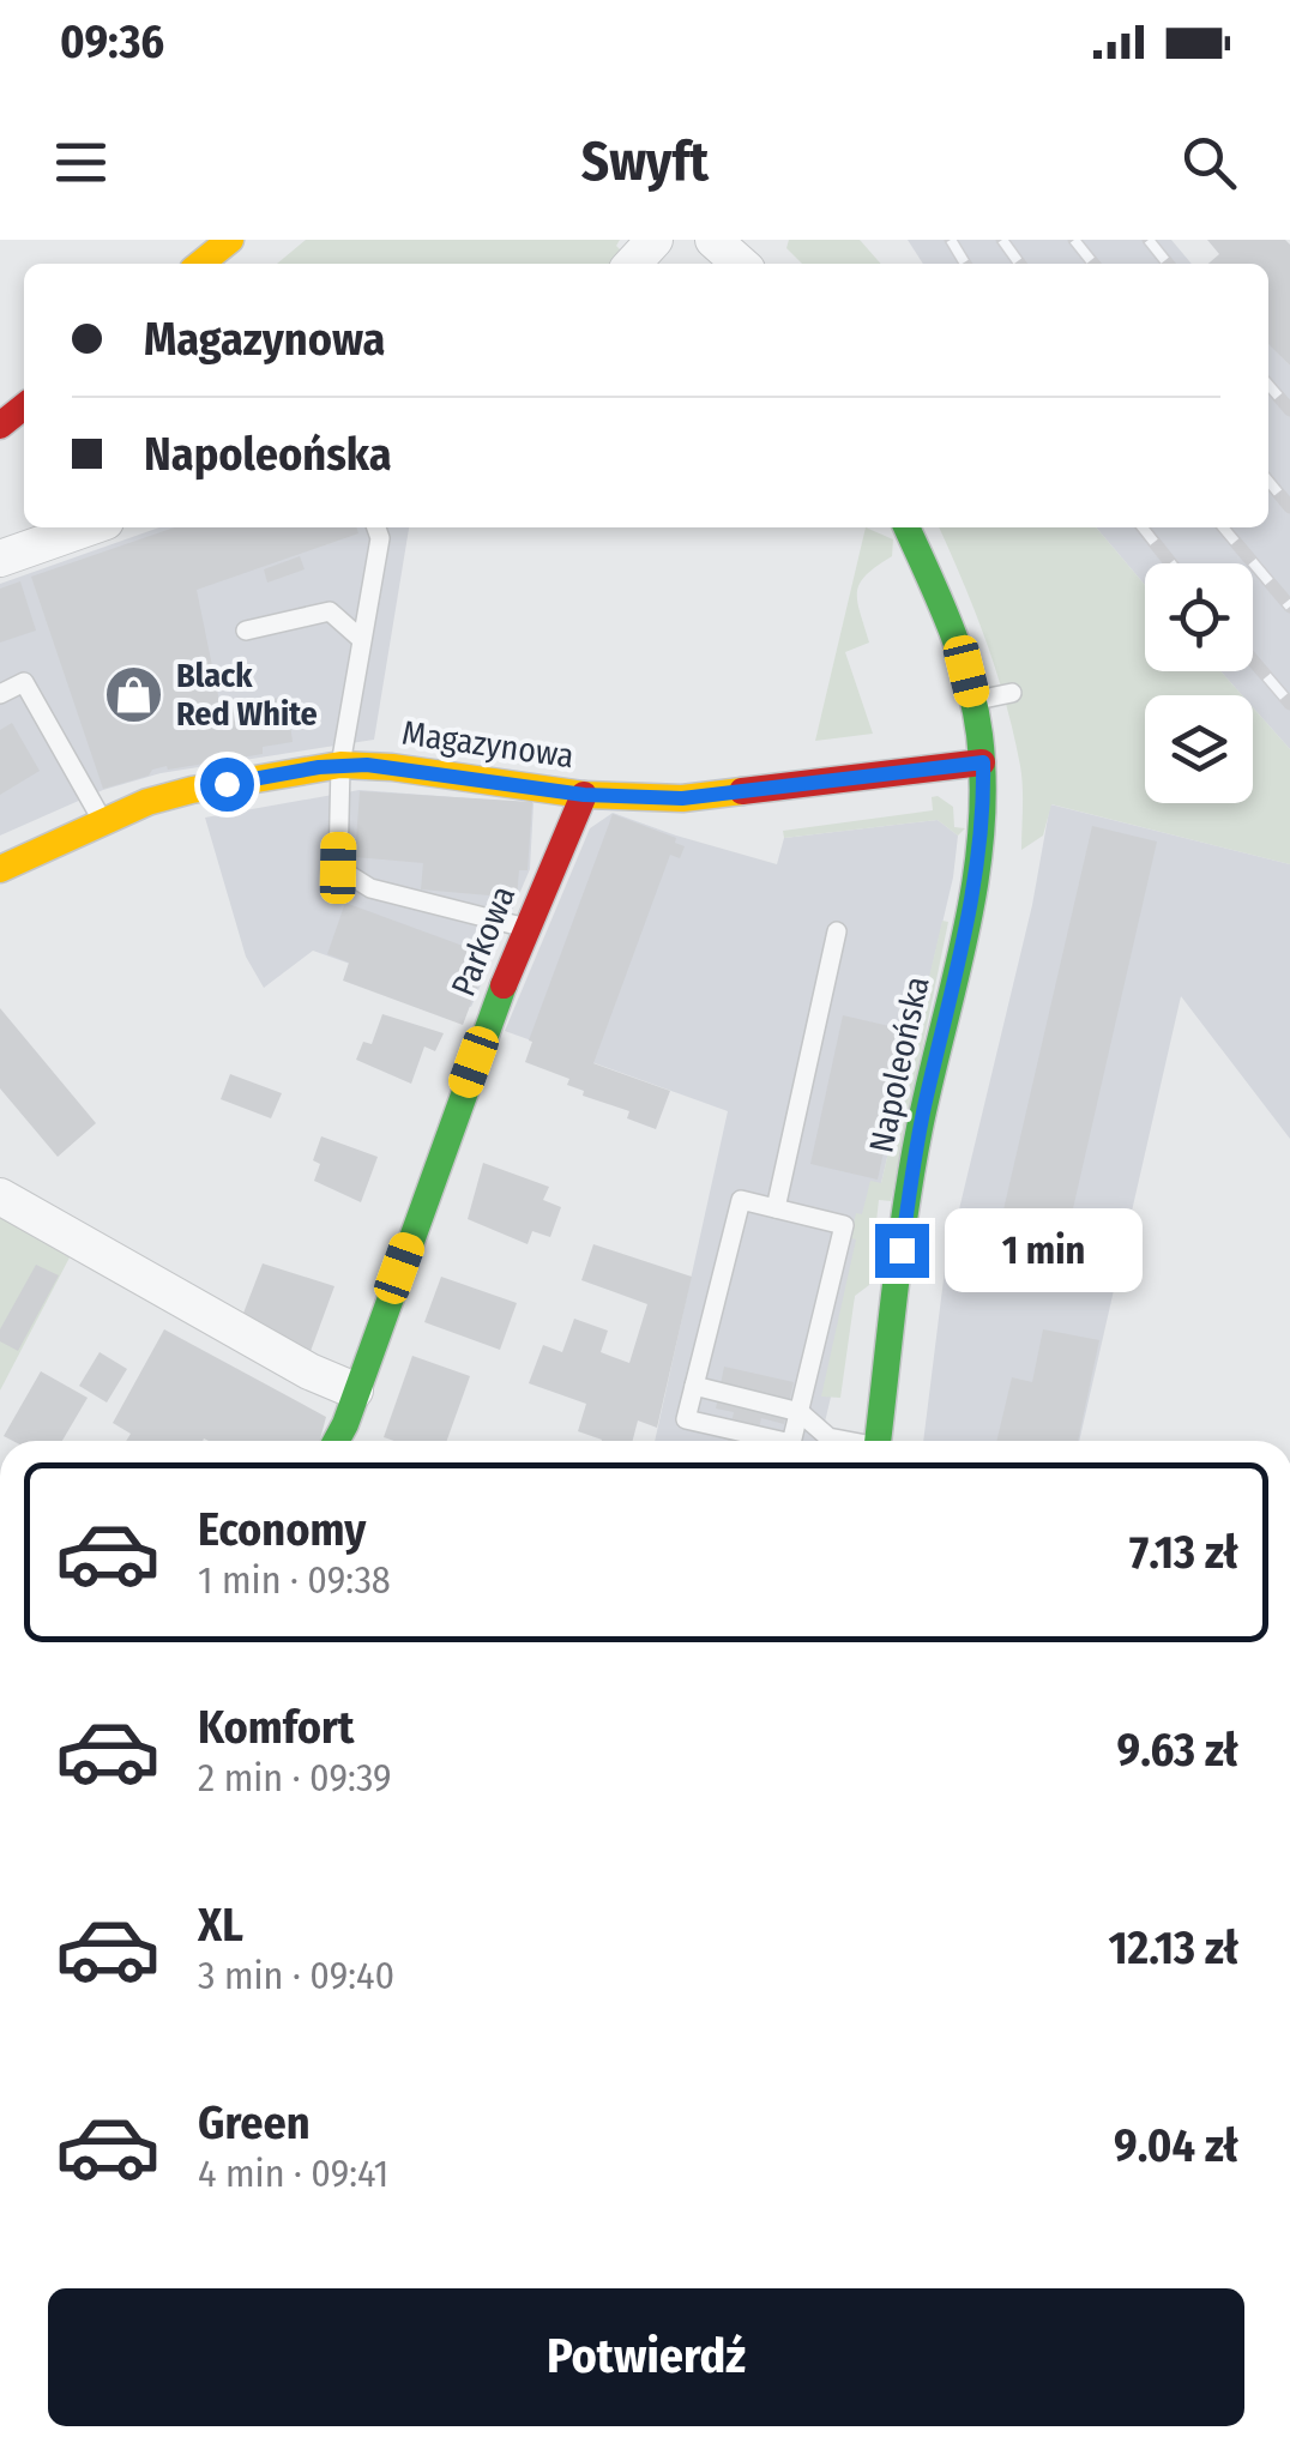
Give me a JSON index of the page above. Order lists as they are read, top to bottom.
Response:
{
  "streets": {
    "street": ["Magazynowa", "Parkowa", "Napoleońska"]
  },
  "crossings": [
    ["Magazynowa", "Parkowa"],
    ["Magazynowa", "Napoleońska"]
  ],
  "places": {
    "shop": ["Black Red White"]
  },
  "page": {
    "status": "09:36",
    "header": "Swyft",
    "banner": ["Magazynowa", "Napoleońska"],
    "bubble": "1 min",
    "list": [
      {
        "name": "Economy",
        "note": "1 min · 09:38",
        "value": "7.13 zł"
      },
      {
        "name": "Komfort",
        "note": "2 min · 09:39",
        "value": "9.63 zł"
      },
      {
        "name": "XL",
        "note": "3 min · 09:40",
        "value": "12.13 zł"
      },
      {
        "name": "Green",
        "note": "4 min · 09:41",
        "value": "9.04 zł"
      }
    ],
    "buttons": "Potwierdź"
  }
}
